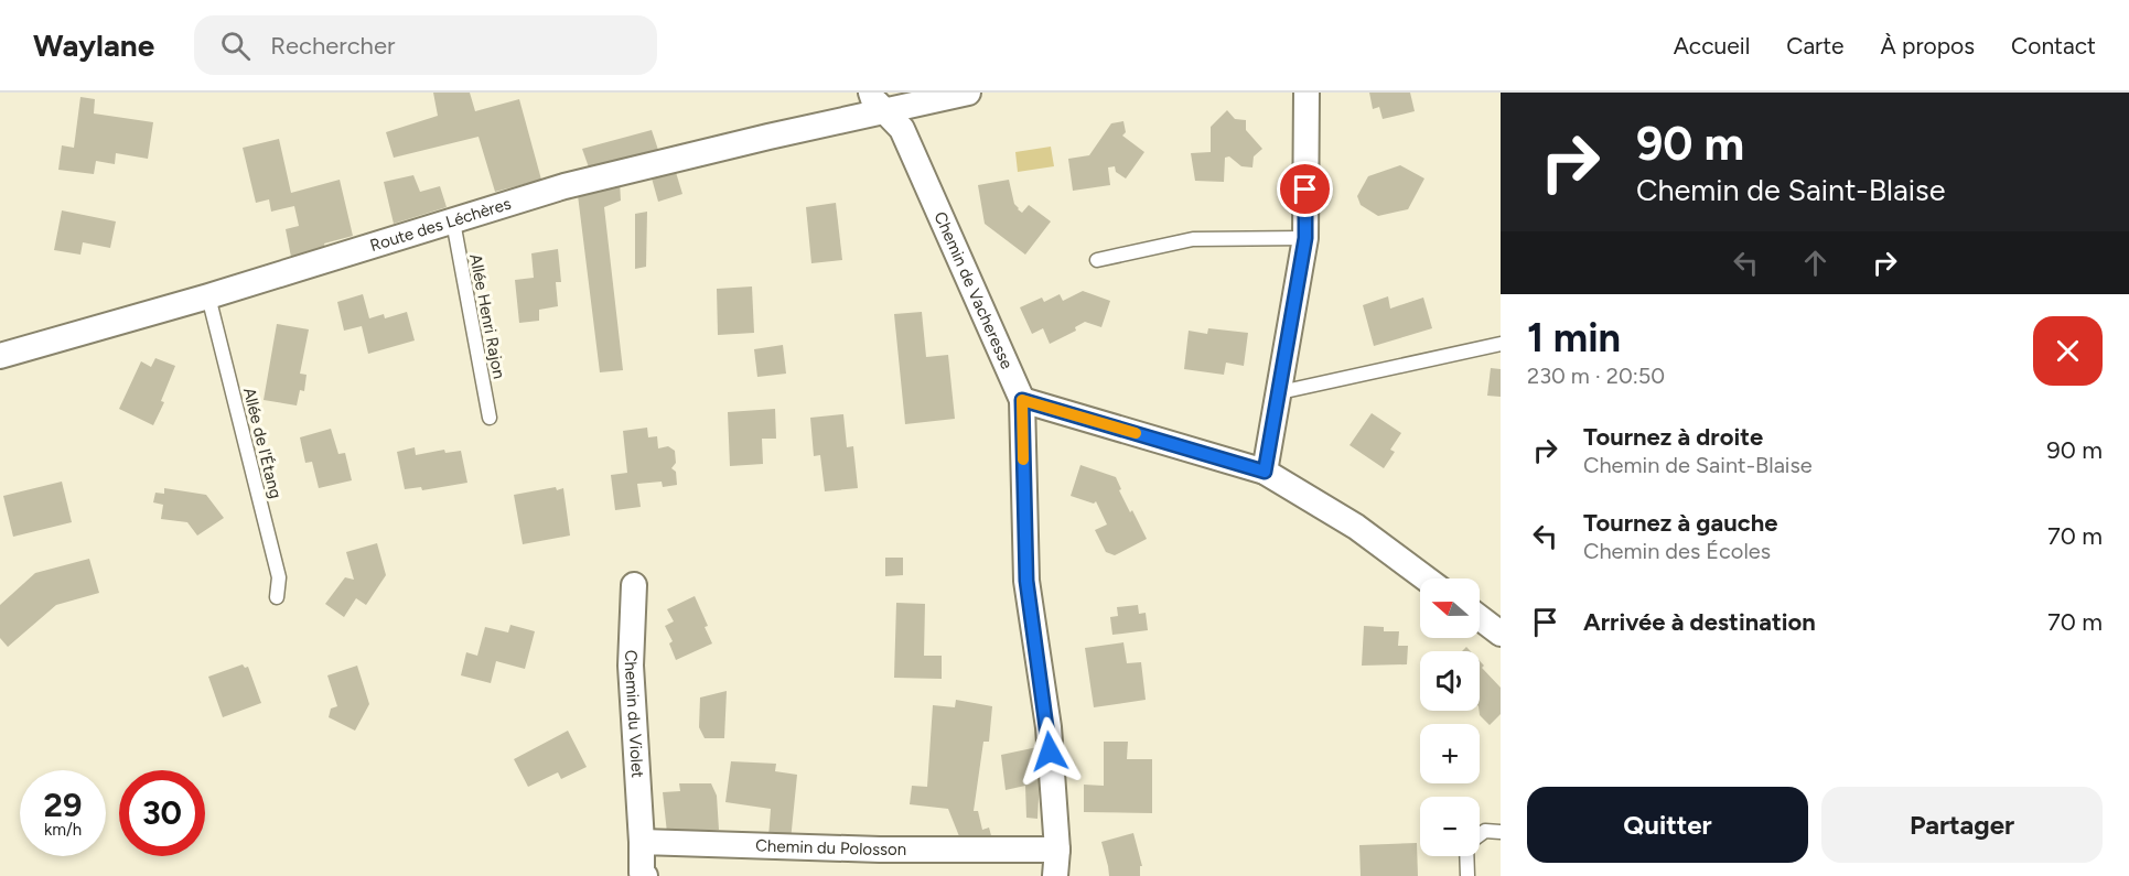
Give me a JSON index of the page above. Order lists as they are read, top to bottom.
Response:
{
  "streets": {
    "street": [
      "Route des Léchères",
      "Chemin de Vacheresse",
      "Chemin du Violet",
      "Chemin du Polosson"
    ],
    "lane": ["Allée Henri Rajon", "Allée de l'Étang"]
  },
  "crossings": [
    ["Route des Léchères", "Chemin de Vacheresse"],
    ["Route des Léchères", "Allée Henri Rajon"],
    ["Route des Léchères", "Allée de l'Étang"],
    ["Chemin de Vacheresse", "Chemin du Polosson"],
    ["Chemin du Violet", "Chemin du Polosson"]
  ],
  "north": "left",
  "page": {
    "header": "Waylane",
    "search": "Rechercher",
    "nav": [
      "Accueil",
      "Carte",
      "À propos",
      "Contact"
    ],
    "turn": ["90 m", "Chemin de Saint-Blaise"],
    "heading": ["1 min", "230 m · 20:50"],
    "list": [
      {
        "name": "Tournez à droite",
        "note": "Chemin de Saint-Blaise",
        "value": "90 m"
      },
      {
        "name": "Tournez à gauche",
        "note": "Chemin des Écoles",
        "value": "70 m"
      },
      {
        "name": "Arrivée à destination",
        "value": "70 m"
      }
    ],
    "map_buttons": ["+", "−"],
    "speed": "29 km/h",
    "limit": "30",
    "buttons": ["Quitter", "Partager"]
  }
}
